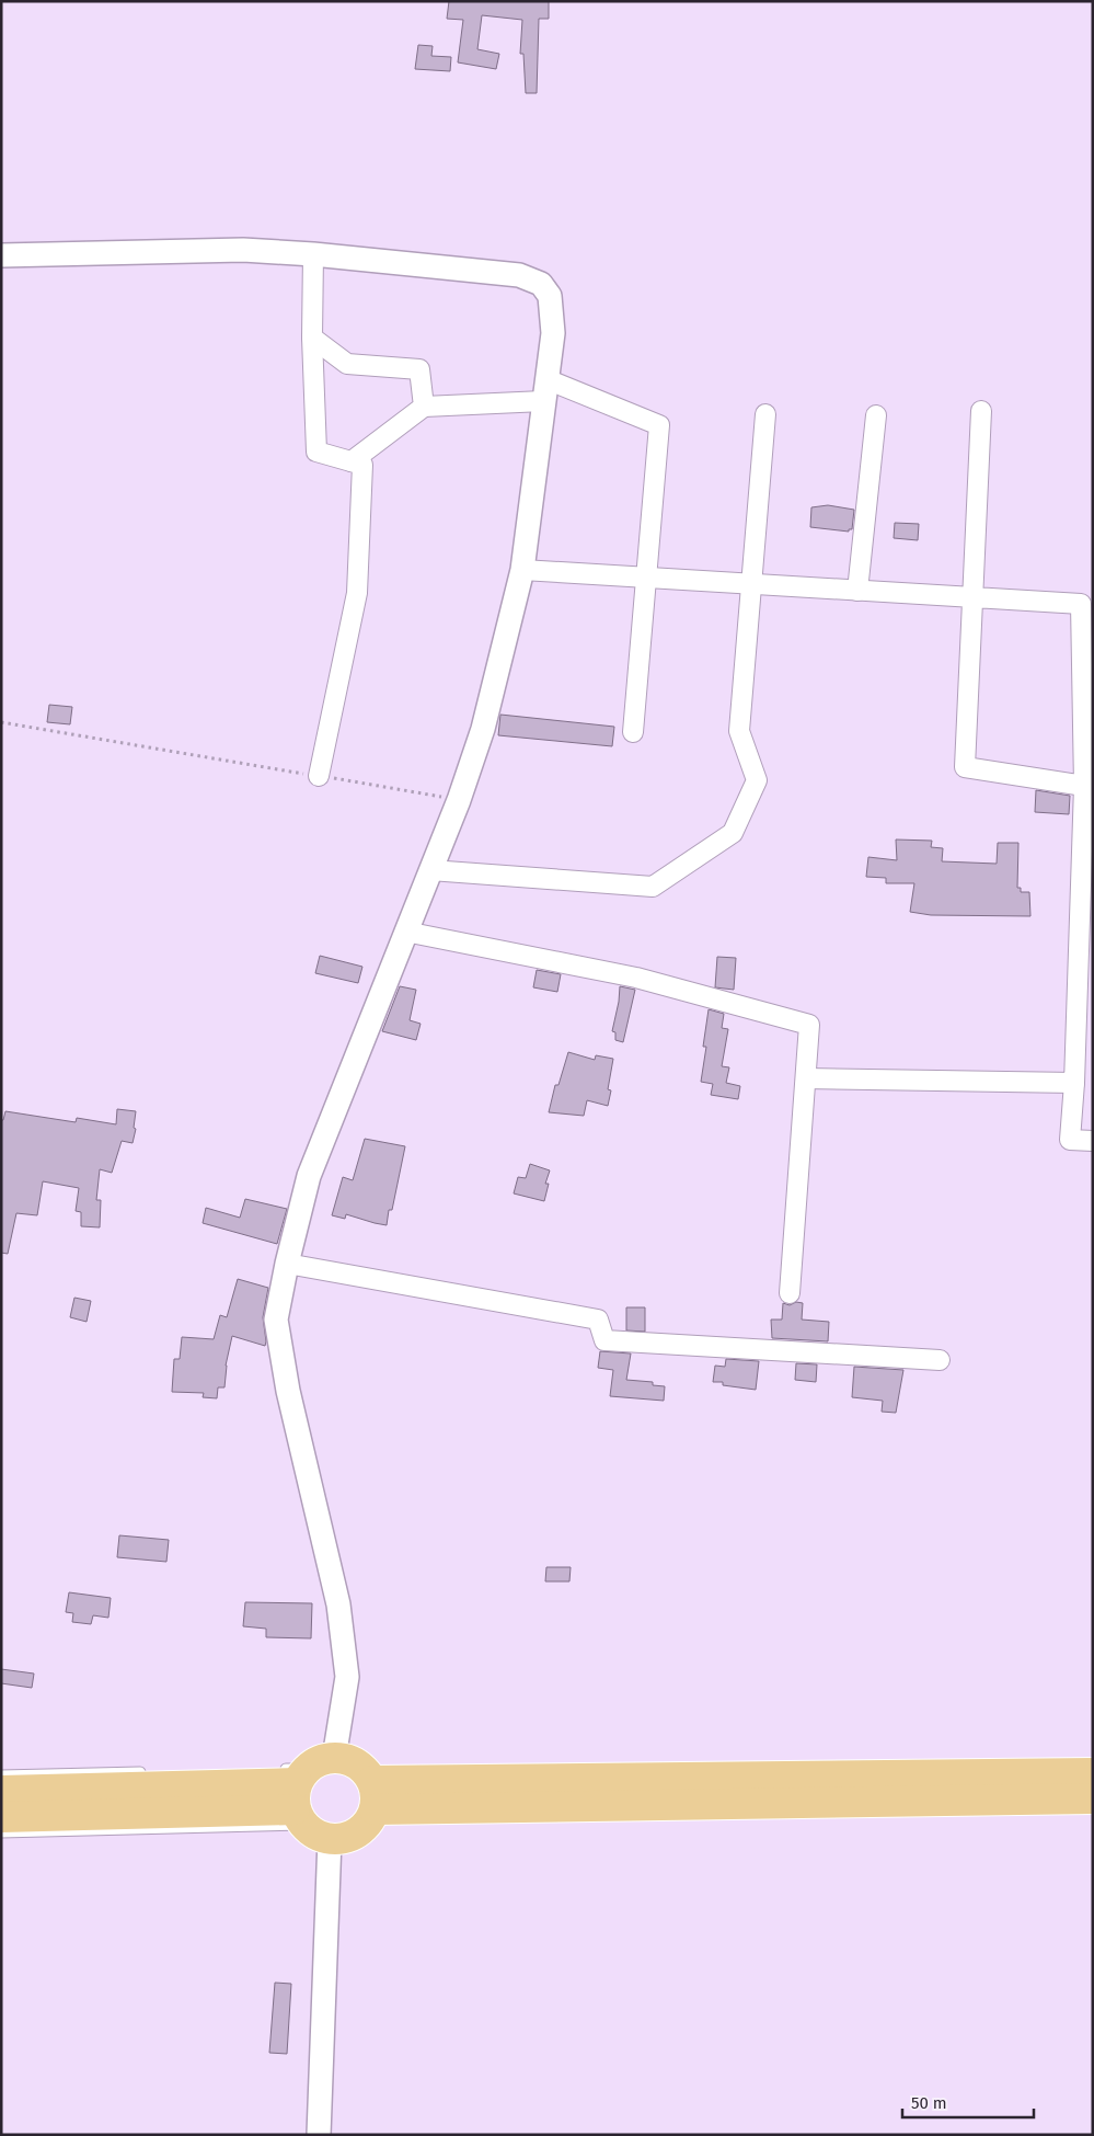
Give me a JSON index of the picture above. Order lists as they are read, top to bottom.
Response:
{
  "scale_bar": "50 m"
}
